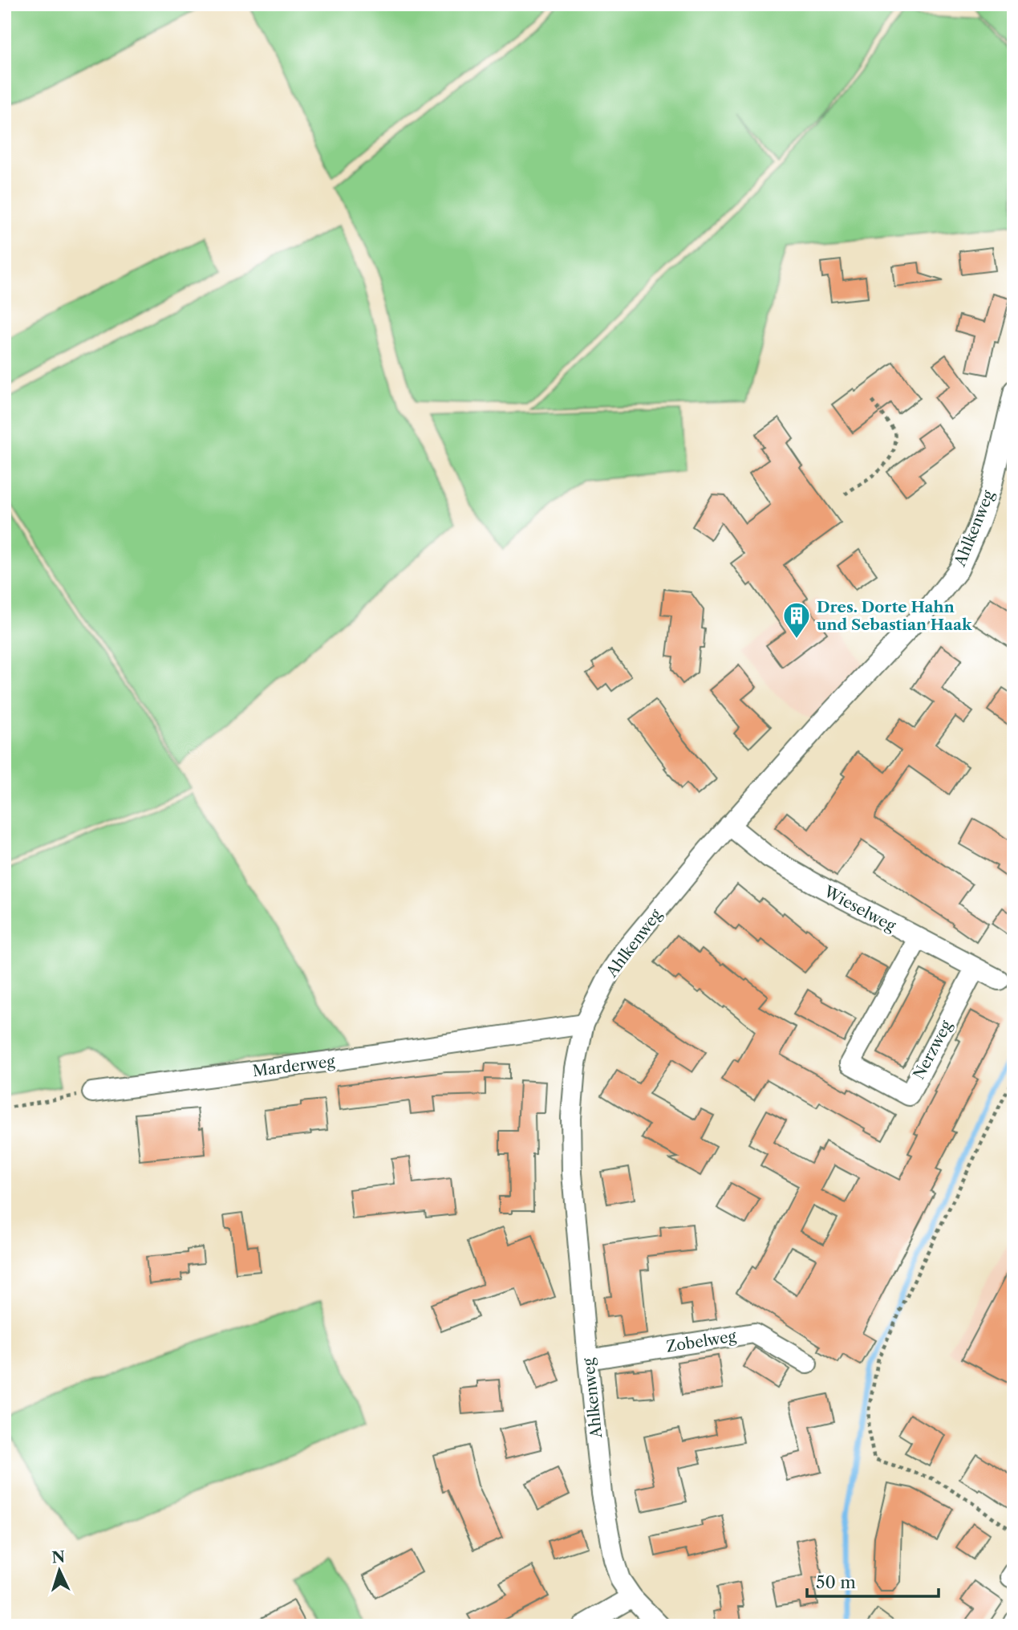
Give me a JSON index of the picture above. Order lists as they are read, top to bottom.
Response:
{
  "streets": {
    "street": [
      "Ahlkenweg",
      "Wieselweg",
      "Nerzweg",
      "Marderweg",
      "Zobelweg"
    ]
  },
  "crossings": [
    ["Ahlkenweg", "Wieselweg"],
    ["Ahlkenweg", "Marderweg"],
    ["Ahlkenweg", "Zobelweg"],
    ["Wieselweg", "Nerzweg"]
  ],
  "places": {
    "building": ["Dres. Dorte Hahn und Sebastian Haak"]
  },
  "scale_bar": "50 m",
  "north": "top"
}
